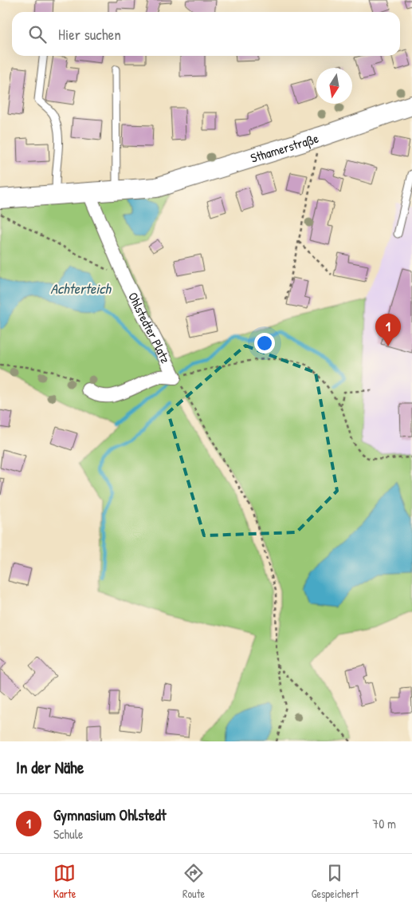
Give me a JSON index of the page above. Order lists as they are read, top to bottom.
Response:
{
  "streets": {
    "street": ["Sthamerstraße", "Ohlstedter Platz"]
  },
  "water": ["Achterteich"],
  "north": "bottom",
  "page": {
    "search": "Hier suchen",
    "pins": "1",
    "heading": "In der Nähe",
    "list": [
      {
        "mark": "1",
        "name": "Gymnasium Ohlstedt",
        "note": "Schule",
        "value": "70 m"
      }
    ],
    "nav": ["Karte", "Route", "Gespeichert"]
  }
}
